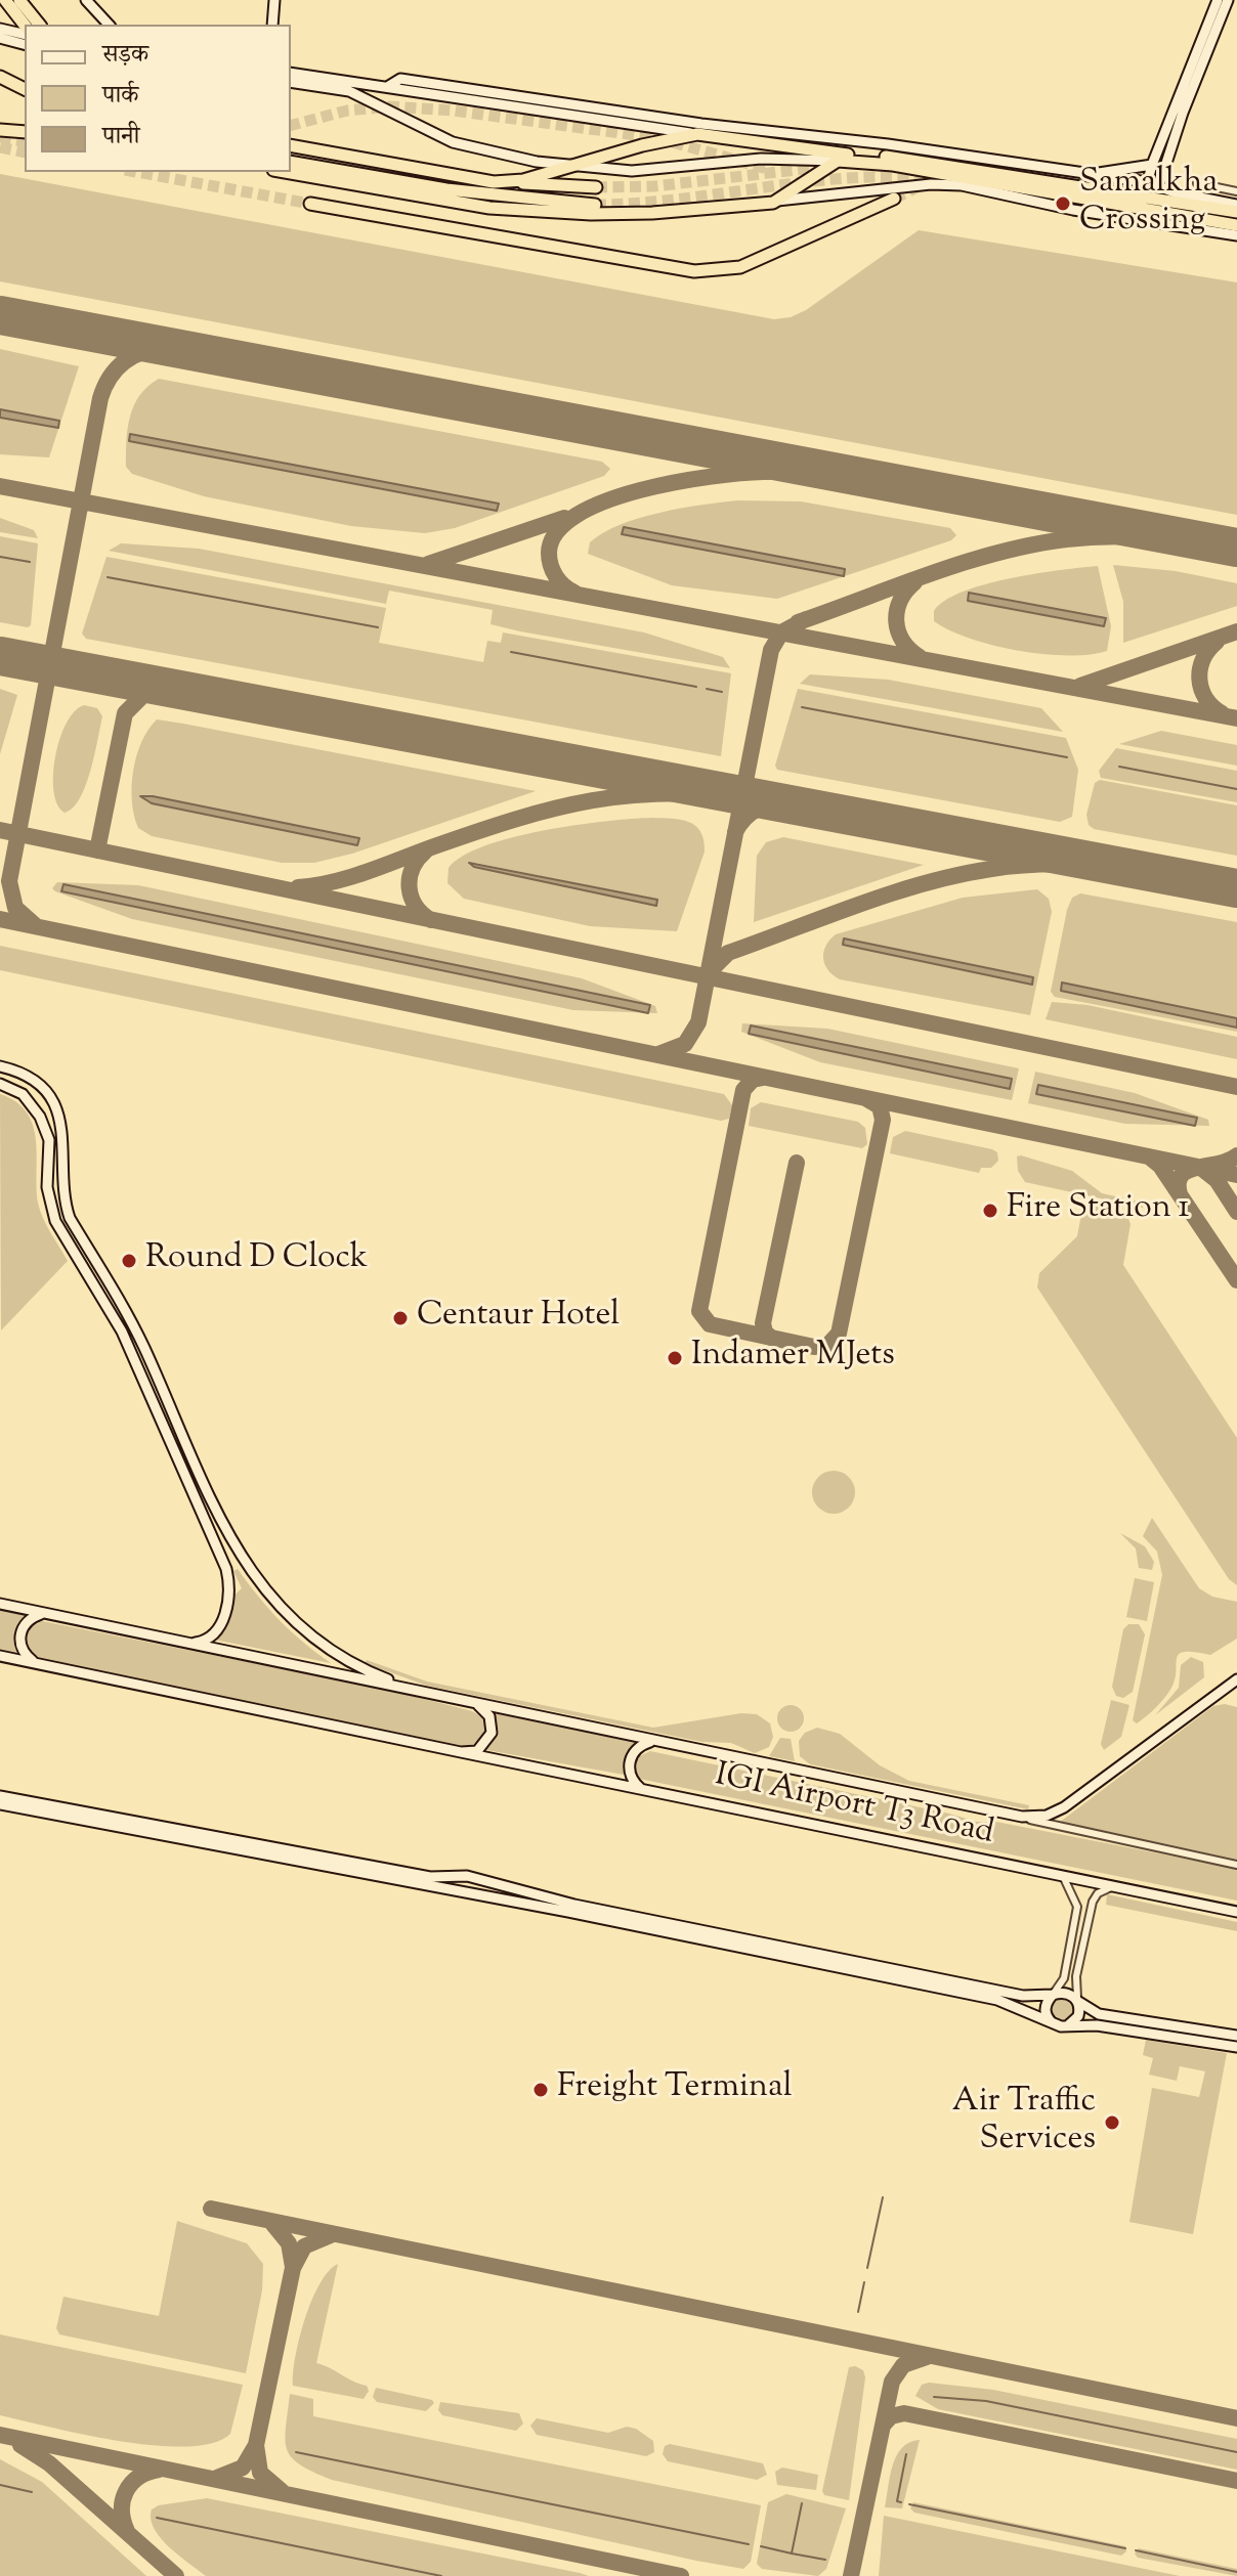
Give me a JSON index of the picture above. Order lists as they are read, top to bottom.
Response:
{
  "streets": {
    "main road": ["IGI Airport T3 Road"]
  },
  "places": [
    "Samalkha Crossing",
    "Fire Station 1",
    "Round D Clock",
    "Centaur Hotel",
    "Indamer MJets",
    "Freight Terminal",
    "Air Traffic Services"
  ],
  "legend": ["सड़क", "पार्क", "पानी"]
}
